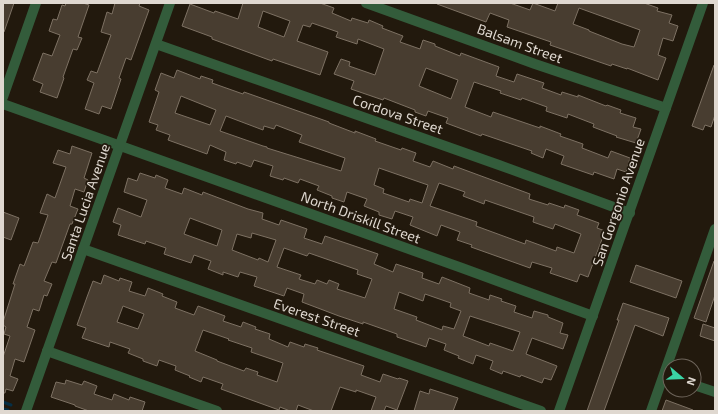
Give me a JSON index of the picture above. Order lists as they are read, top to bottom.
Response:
{
  "streets": {
    "street": [
      "Balsam Street",
      "Cordova Street",
      "Santa Lucia Avenue",
      "San Gorgonio Avenue",
      "North Driskill Street",
      "Everest Street"
    ]
  },
  "crossings": [
    ["Balsam Street", "San Gorgonio Avenue"],
    ["Cordova Street", "Santa Lucia Avenue"],
    ["Cordova Street", "San Gorgonio Avenue"],
    ["Santa Lucia Avenue", "North Driskill Street"],
    ["Santa Lucia Avenue", "Everest Street"],
    ["San Gorgonio Avenue", "North Driskill Street"]
  ],
  "north": "right"
}
